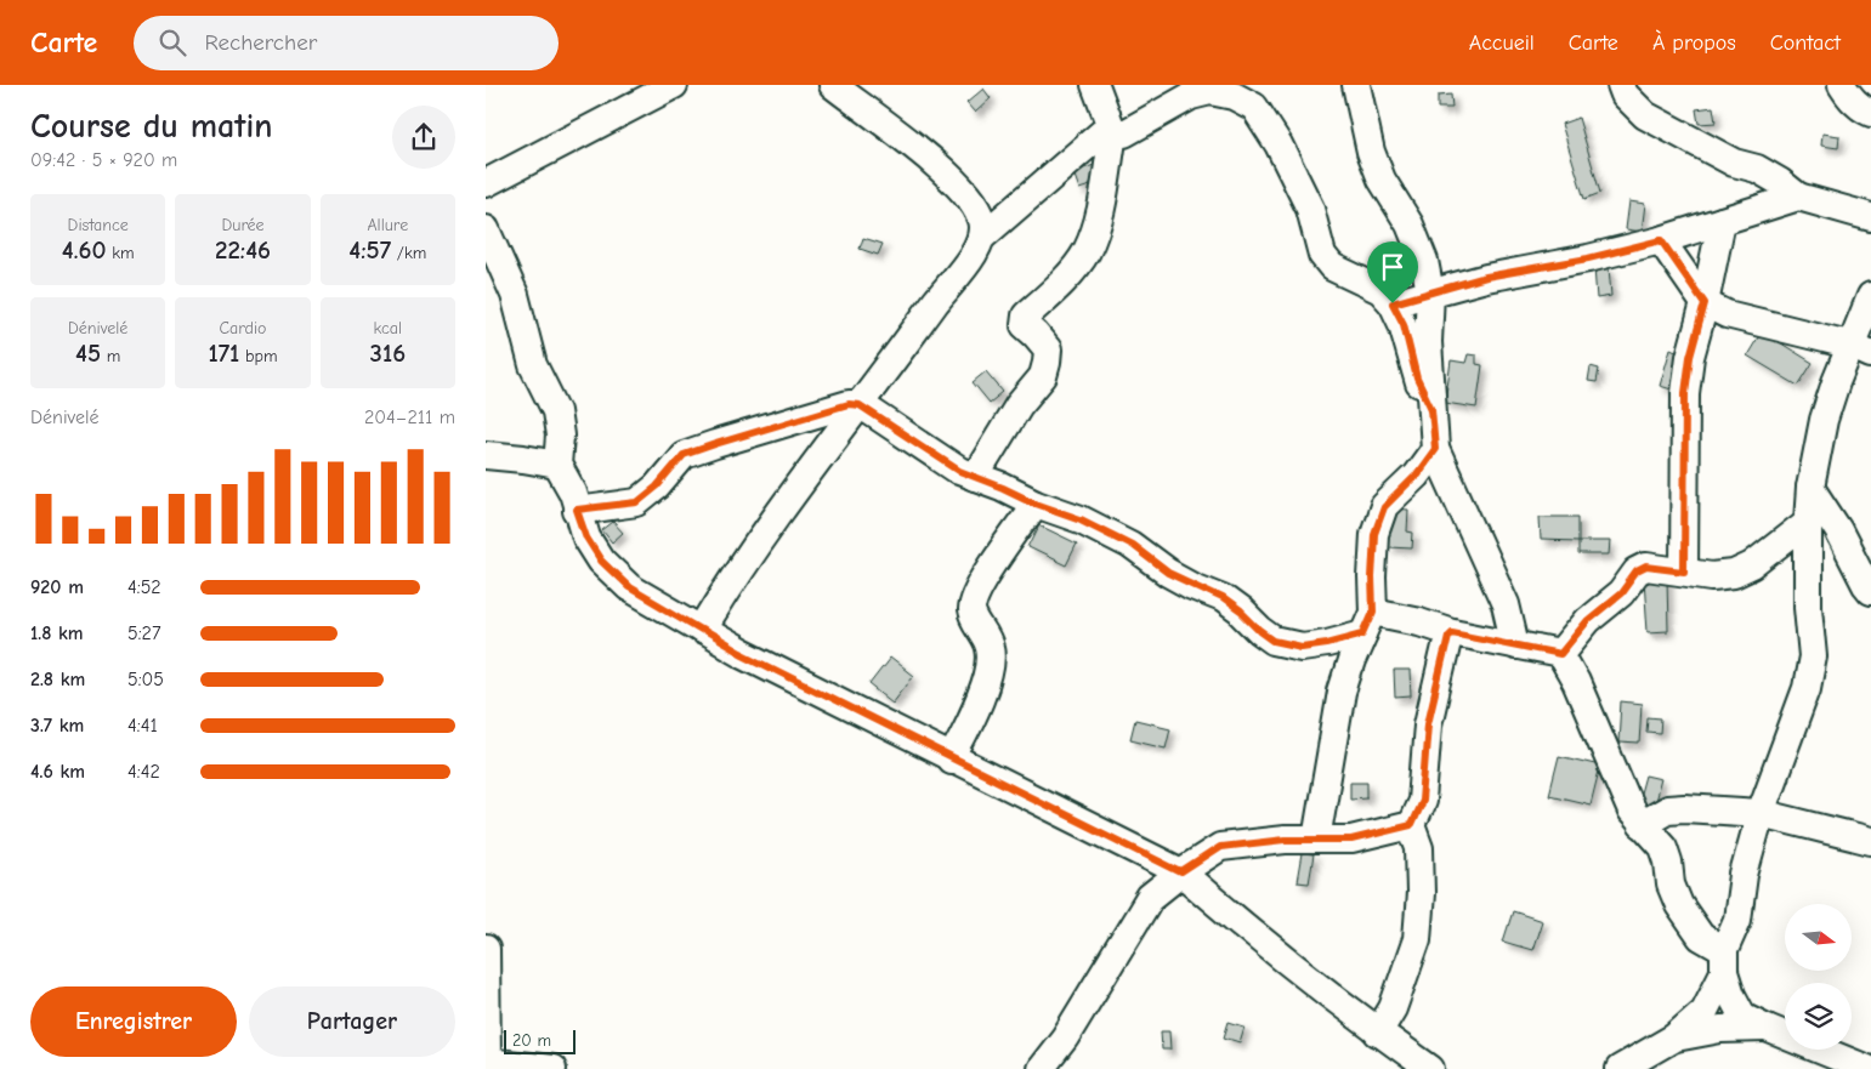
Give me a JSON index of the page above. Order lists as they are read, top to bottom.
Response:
{
  "scale_bar": "20 m",
  "north": "right",
  "page": {
    "header": "Carte",
    "search": "Rechercher",
    "nav": [
      "Accueil",
      "Carte",
      "À propos",
      "Contact"
    ],
    "heading": ["Course du matin", "09:42 · 5 × 920 m"],
    "stats": [
      ["Distance", "4.60 km"],
      ["Durée", "22:46"],
      ["Allure", "4:57 /km"],
      ["Dénivelé", "45 m"],
      ["Cardio", "171 bpm"],
      ["kcal", "316"]
    ],
    "chart": ["Dénivelé", "204–211 m"],
    "list": [
      {
        "name": "920 m",
        "note": "4:52"
      },
      {
        "name": "1.8 km",
        "note": "5:27"
      },
      {
        "name": "2.8 km",
        "note": "5:05"
      },
      {
        "name": "3.7 km",
        "note": "4:41"
      },
      {
        "name": "4.6 km",
        "note": "4:42"
      }
    ],
    "buttons": ["Enregistrer", "Partager"],
    "scale": "20 m"
  }
}
